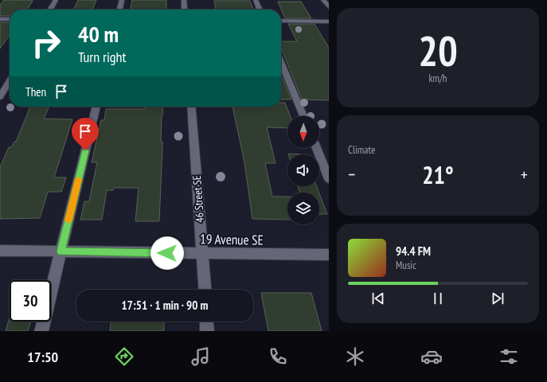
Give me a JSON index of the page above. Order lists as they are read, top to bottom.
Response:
{
  "streets": {
    "street": ["46 Street SE", "19 Avenue SE"]
  },
  "crossings": [
    ["46 Street SE", "19 Avenue SE"]
  ],
  "north": "bottom",
  "page": {
    "tile": [
      ["20", "km/h"],
      "Climate"
    ],
    "turn": ["40 m", "Turn right"],
    "then": "Then",
    "heat": ["−", "21°", "+"],
    "song": ["94.4 FM", "Music"],
    "limit": "30",
    "trip": "17:51 · 1 min · 90 m",
    "tabs": "17:50"
  }
}
